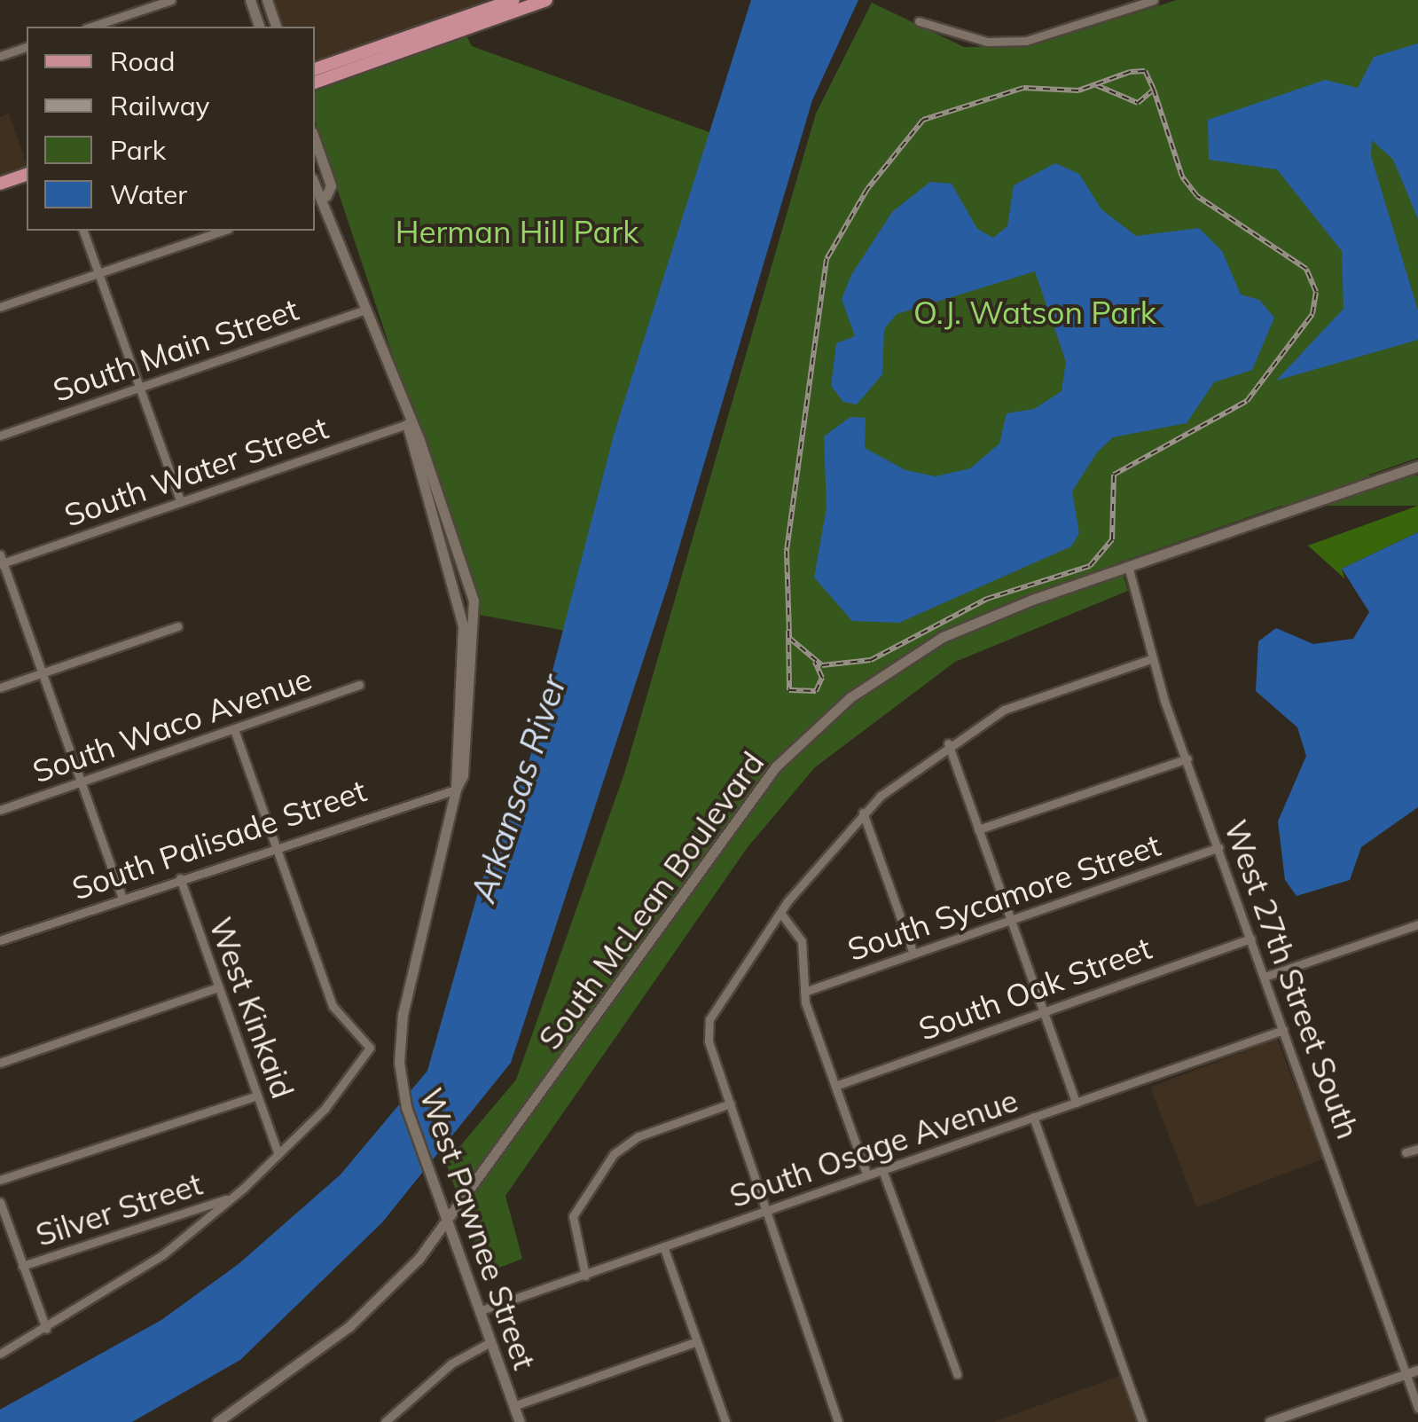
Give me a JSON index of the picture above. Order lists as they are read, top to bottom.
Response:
{
  "streets": {
    "main road": ["South McLean Boulevard", "West Pawnee Street"],
    "street": [
      "South Main Street",
      "South Water Street",
      "South Waco Avenue",
      "South Palisade Street",
      "South Sycamore Street",
      "West 27th Street South",
      "South Oak Street",
      "West Kinkaid",
      "South Osage Avenue",
      "Silver Street"
    ]
  },
  "crossings": [
    ["South Main Street", "West Pawnee Street"],
    ["South Water Street", "West Pawnee Street"],
    ["South Palisade Street", "West Kinkaid"],
    ["South Palisade Street", "West Pawnee Street"],
    ["South Sycamore Street", "West 27th Street South"],
    ["South McLean Boulevard", "West 27th Street South"],
    ["South McLean Boulevard", "West Pawnee Street"],
    ["West 27th Street South", "South Oak Street"],
    ["West 27th Street South", "South Osage Avenue"],
    ["South Osage Avenue", "West Pawnee Street"]
  ],
  "water": ["Arkansas River"],
  "parks": ["Herman Hill Park", "O.J. Watson Park"],
  "legend": [
    "Road",
    "Railway",
    "Park",
    "Water"
  ]
}
